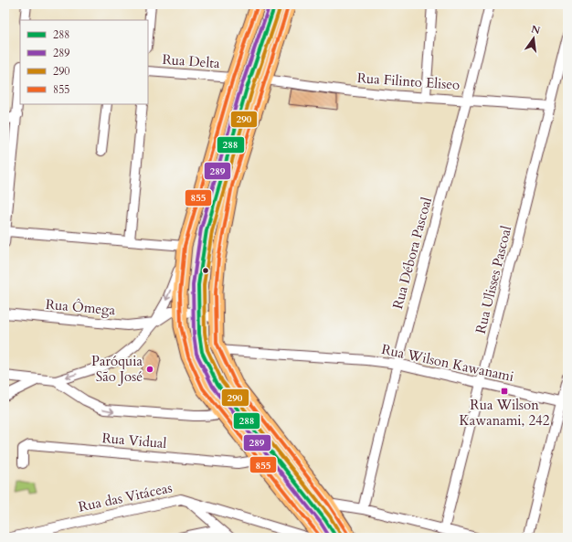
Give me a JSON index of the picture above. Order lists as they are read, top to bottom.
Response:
{
  "streets": {
    "street": [
      "Rua Delta",
      "Rua Filinto Eliseo",
      "Rua Débora Pascoal",
      "Rua Ulisses Pascoal",
      "Rua Ômega",
      "Rua Wilson Kawanami",
      "Rua Vidual",
      "Rua das Vitáceas"
    ]
  },
  "crossings": [
    ["Rua Filinto Eliseo", "Rua Débora Pascoal"],
    ["Rua Filinto Eliseo", "Rua Ulisses Pascoal"],
    ["Rua Débora Pascoal", "Rua Wilson Kawanami"],
    ["Rua Ulisses Pascoal", "Rua Wilson Kawanami"]
  ],
  "places": {
    "other": ["Paróquia São José"],
    "transit": ["Rua Wilson Kawanami, 242"]
  },
  "lines": [
    "transit line 288",
    "transit line 289",
    "transit line 855",
    "transit line 290"
  ],
  "legend": [
    "288",
    "289",
    "290",
    "855"
  ],
  "north": "top"
}
